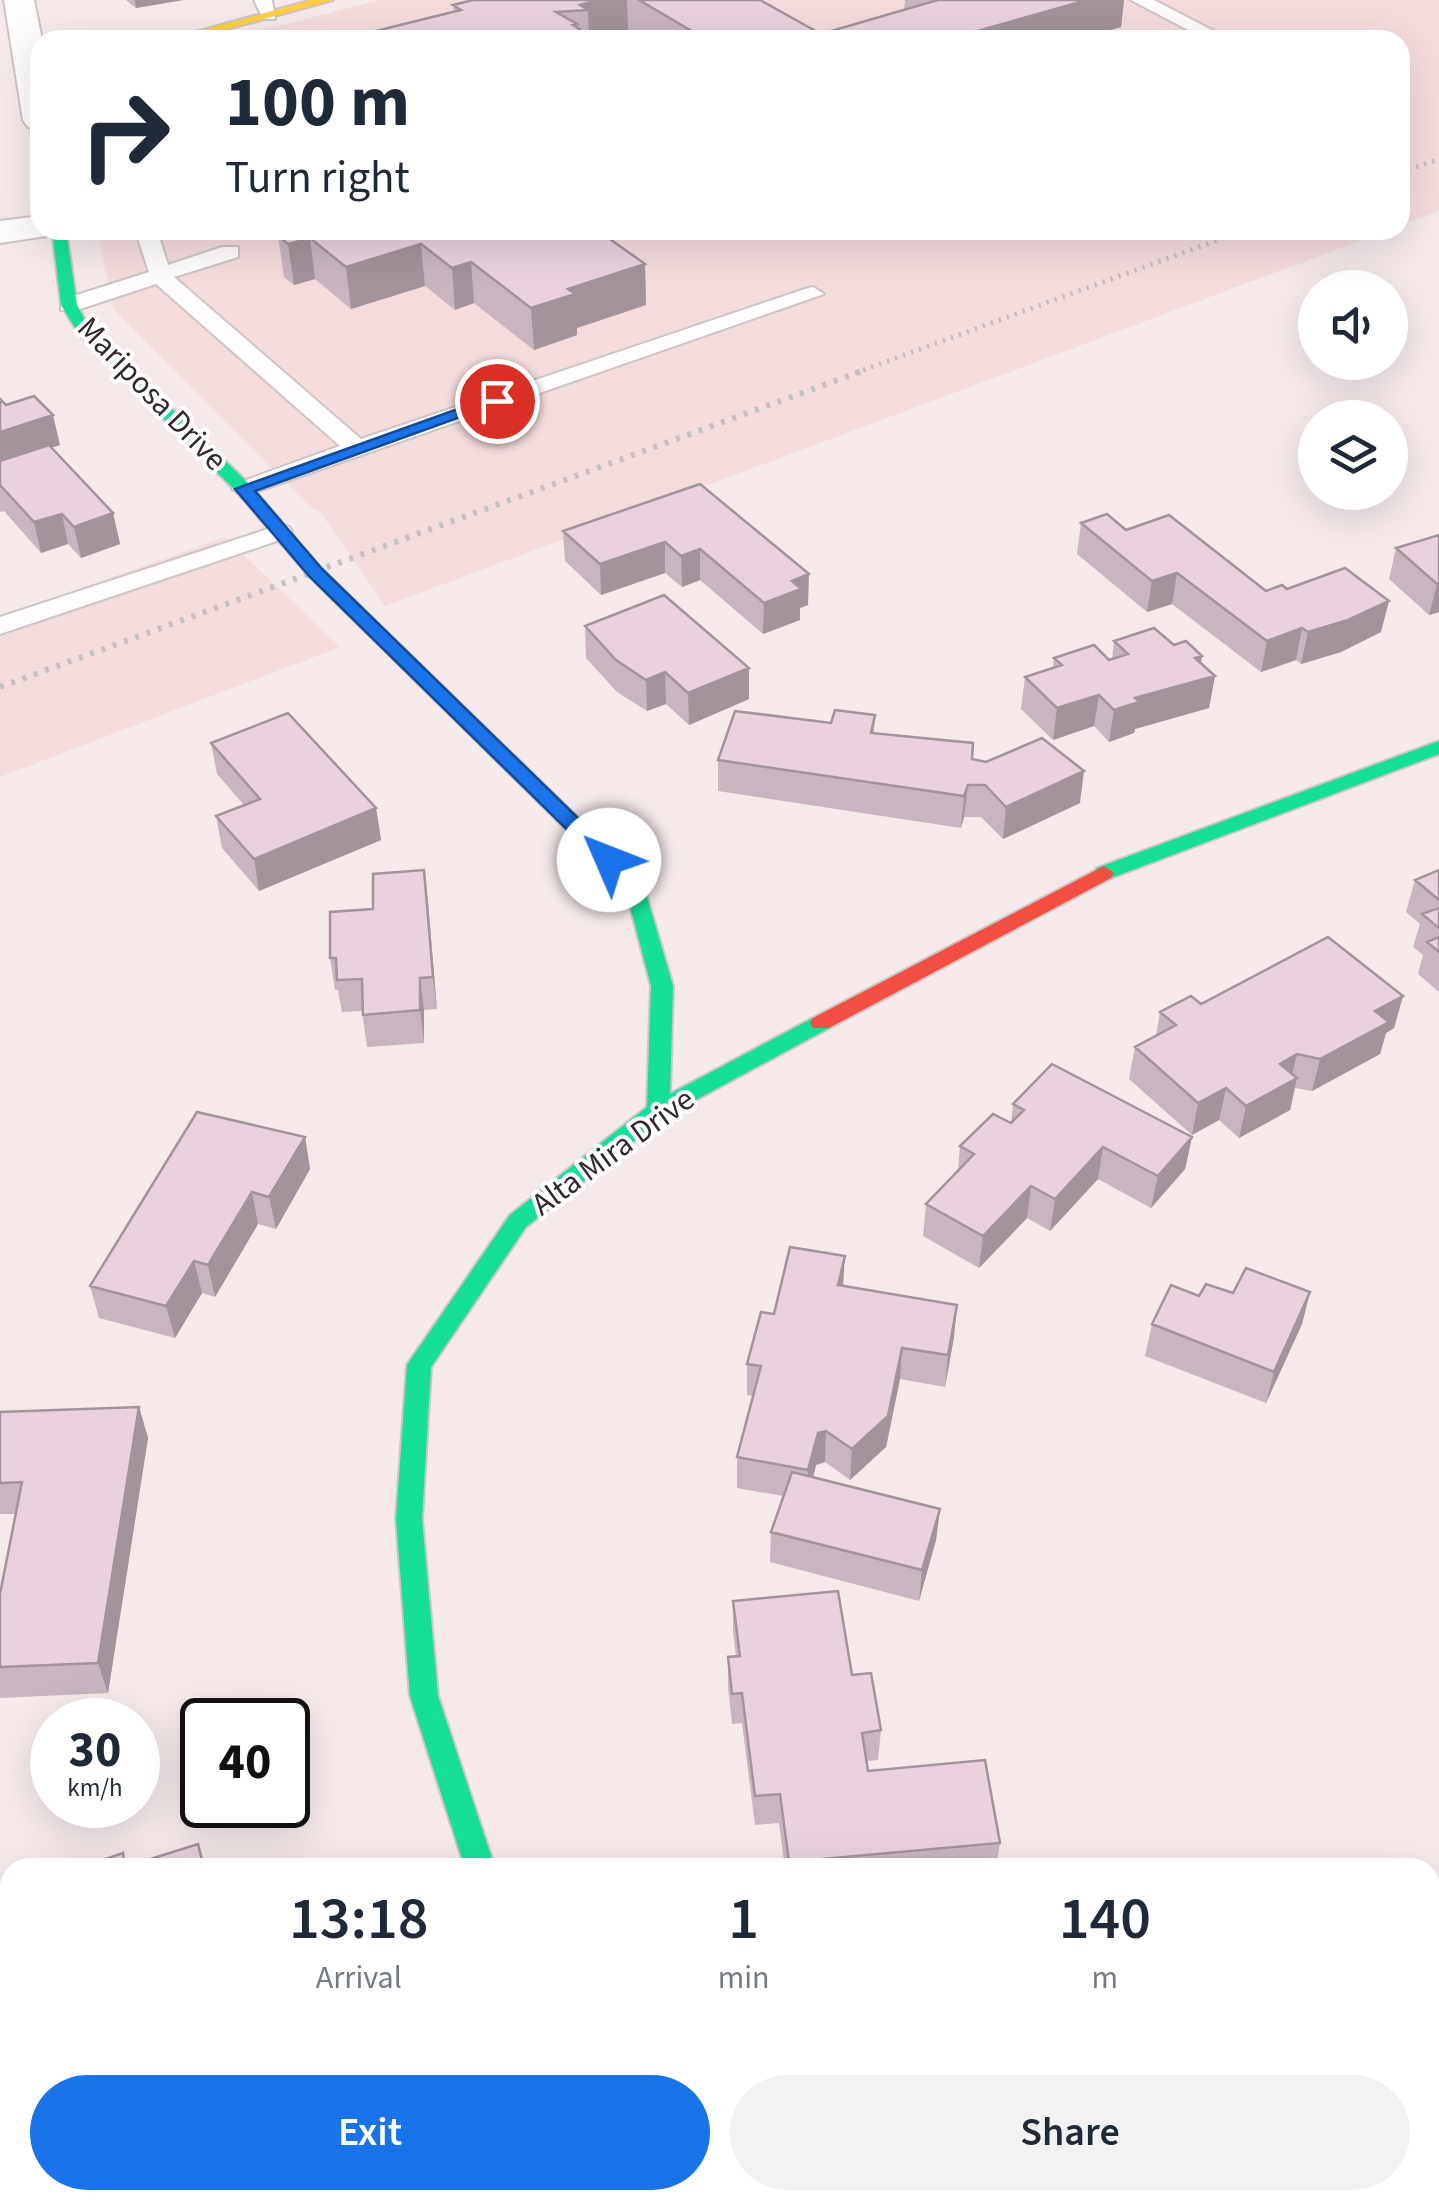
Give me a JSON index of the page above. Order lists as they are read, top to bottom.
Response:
{
  "streets": {
    "street": ["Mariposa Drive", "Alta Mira Drive"]
  },
  "crossings": [
    ["Mariposa Drive", "Alta Mira Drive"]
  ],
  "page": {
    "turn": ["100 m", "Turn right"],
    "speed": "30 km/h",
    "limit": "40",
    "eta": [
      "13:18",
      "Arrival",
      "1",
      "min",
      "140",
      "m"
    ],
    "buttons": ["Exit", "Share"]
  }
}
